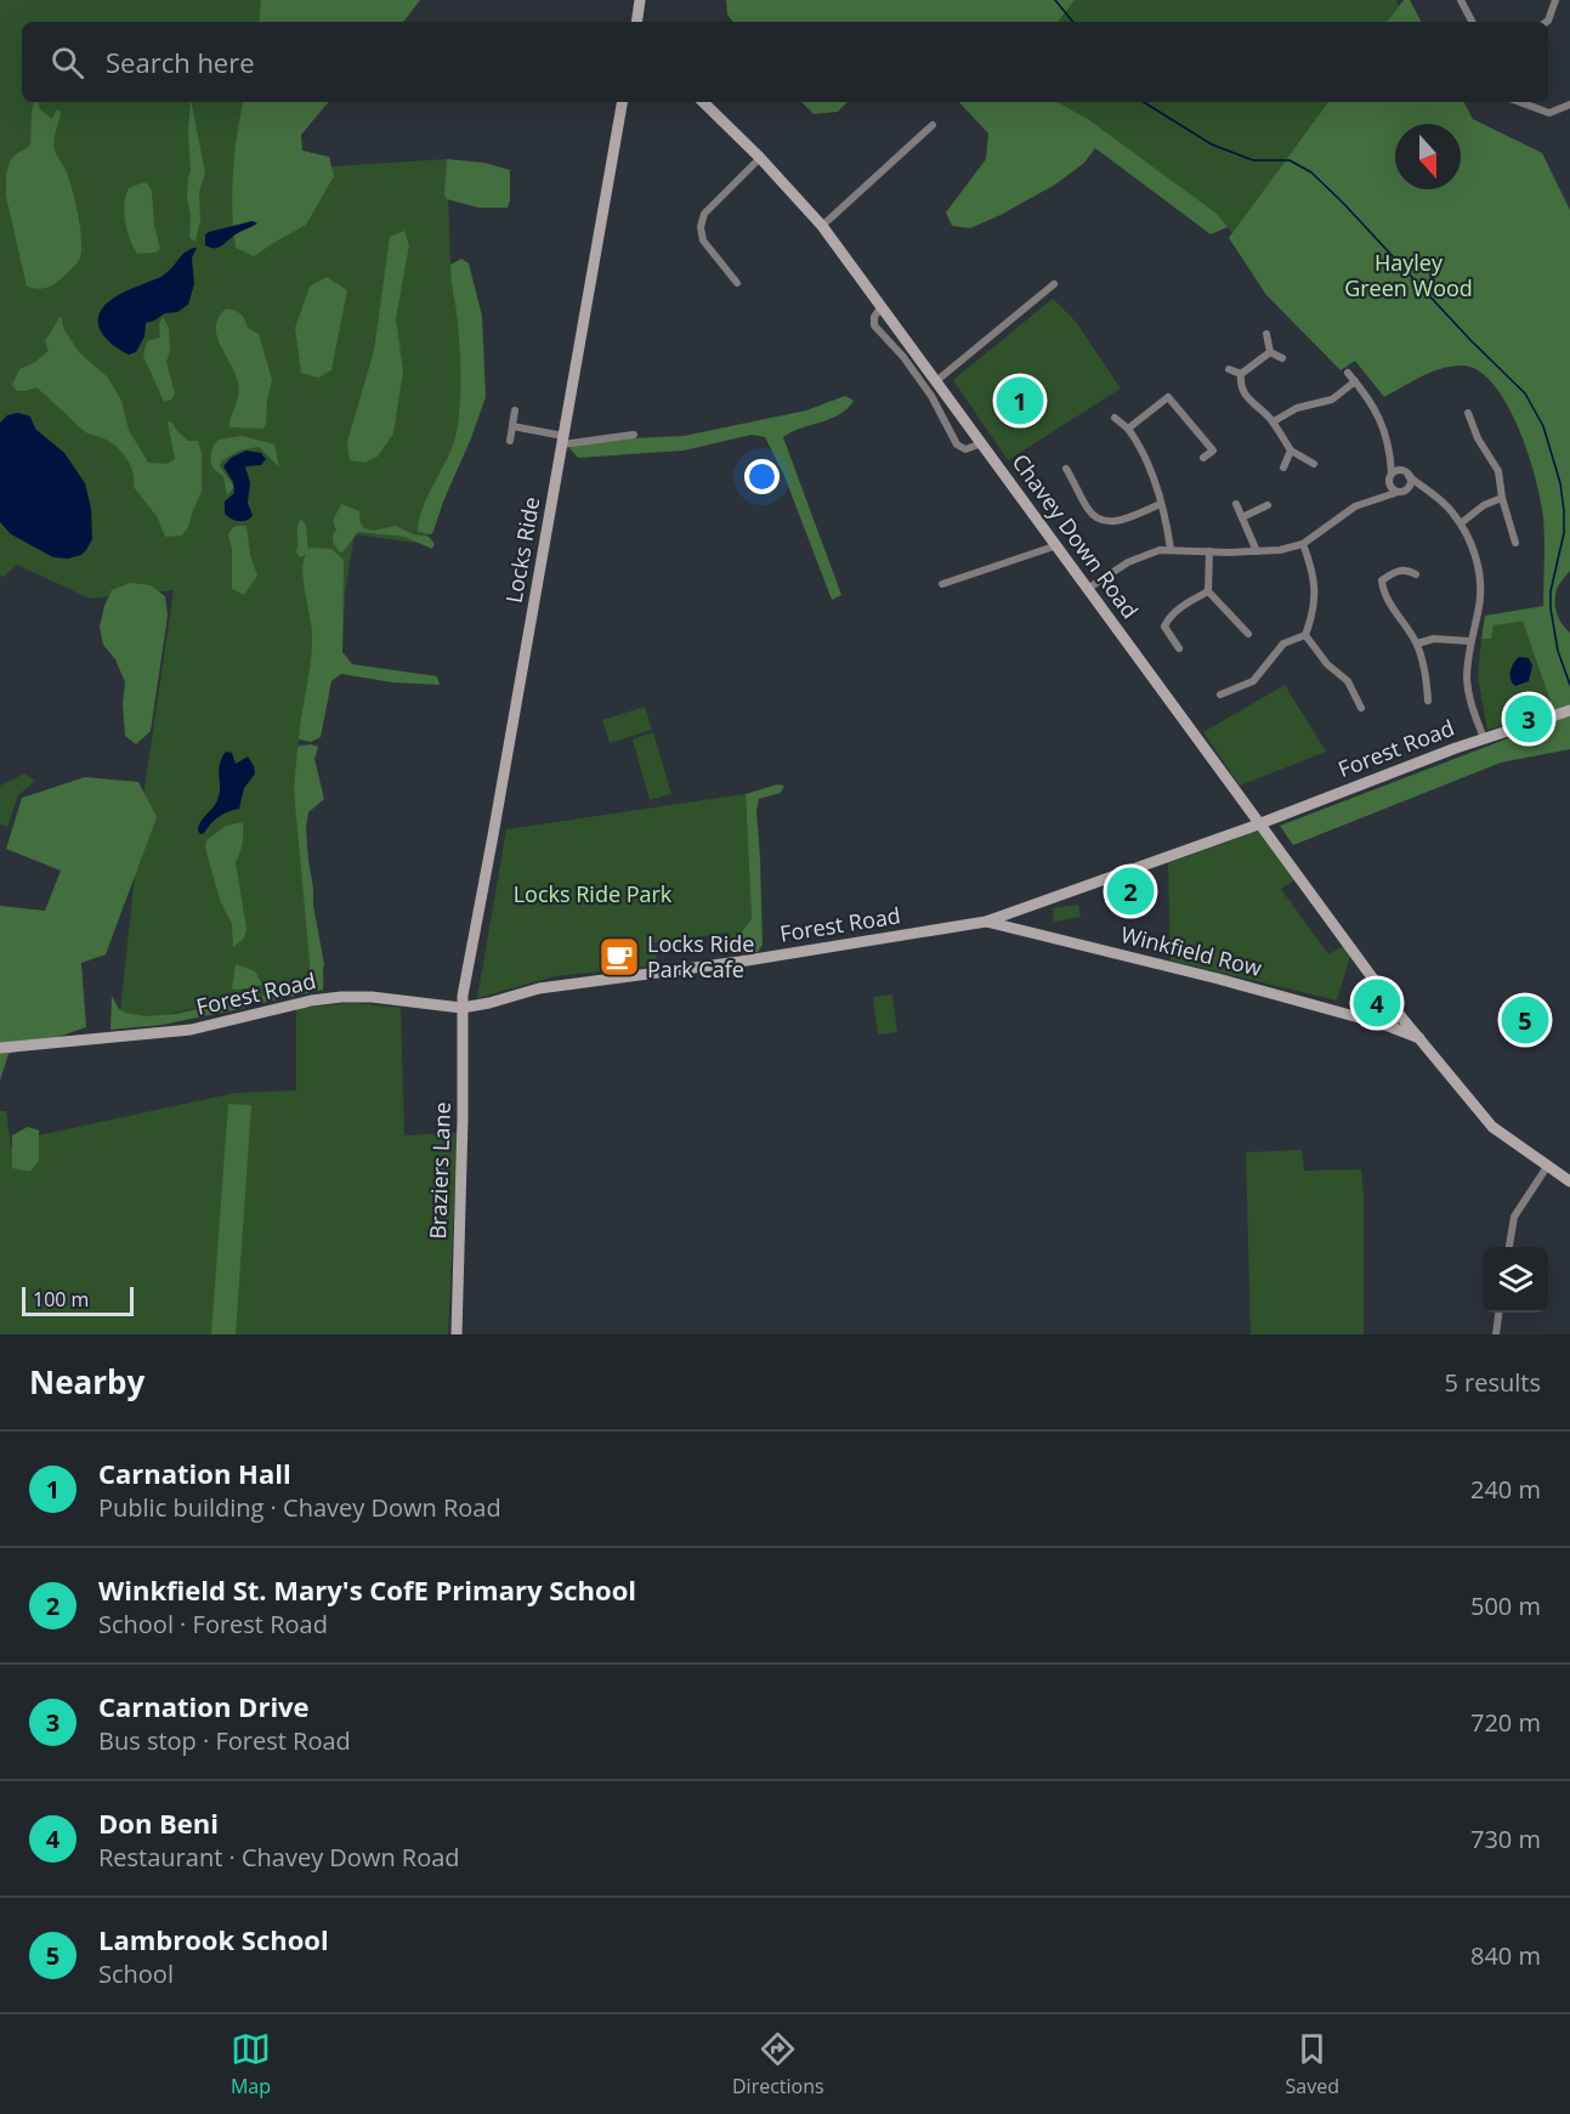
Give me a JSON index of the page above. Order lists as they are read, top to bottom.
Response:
{
  "streets": {
    "main road": [
      "Chavey Down Road",
      "Locks Ride",
      "Forest Road",
      "Winkfield Row",
      "Braziers Lane"
    ]
  },
  "crossings": [
    ["Chavey Down Road", "Forest Road"],
    ["Locks Ride", "Forest Road"],
    ["Locks Ride", "Braziers Lane"],
    ["Forest Road", "Winkfield Row"],
    ["Forest Road", "Braziers Lane"]
  ],
  "parks": ["Hayley Green Wood", "Locks Ride Park"],
  "places": {
    "cafe": ["Locks Ride Park Cafe"]
  },
  "scale_bar": "100 m",
  "north": "bottom",
  "page": {
    "search": "Search here",
    "pins": [
      "1",
      "3",
      "2",
      "4",
      "5"
    ],
    "scale": "100 m",
    "heading": ["Nearby", "5 results"],
    "list": [
      {
        "mark": "1",
        "name": "Carnation Hall",
        "note": "Public building · Chavey Down Road",
        "value": "240 m"
      },
      {
        "mark": "2",
        "name": "Winkfield St. Mary's CofE Primary School",
        "note": "School · Forest Road",
        "value": "500 m"
      },
      {
        "mark": "3",
        "name": "Carnation Drive",
        "note": "Bus stop · Forest Road",
        "value": "720 m"
      },
      {
        "mark": "4",
        "name": "Don Beni",
        "note": "Restaurant · Chavey Down Road",
        "value": "730 m"
      },
      {
        "mark": "5",
        "name": "Lambrook School",
        "note": "School",
        "value": "840 m"
      }
    ],
    "nav": ["Map", "Directions", "Saved"]
  }
}
